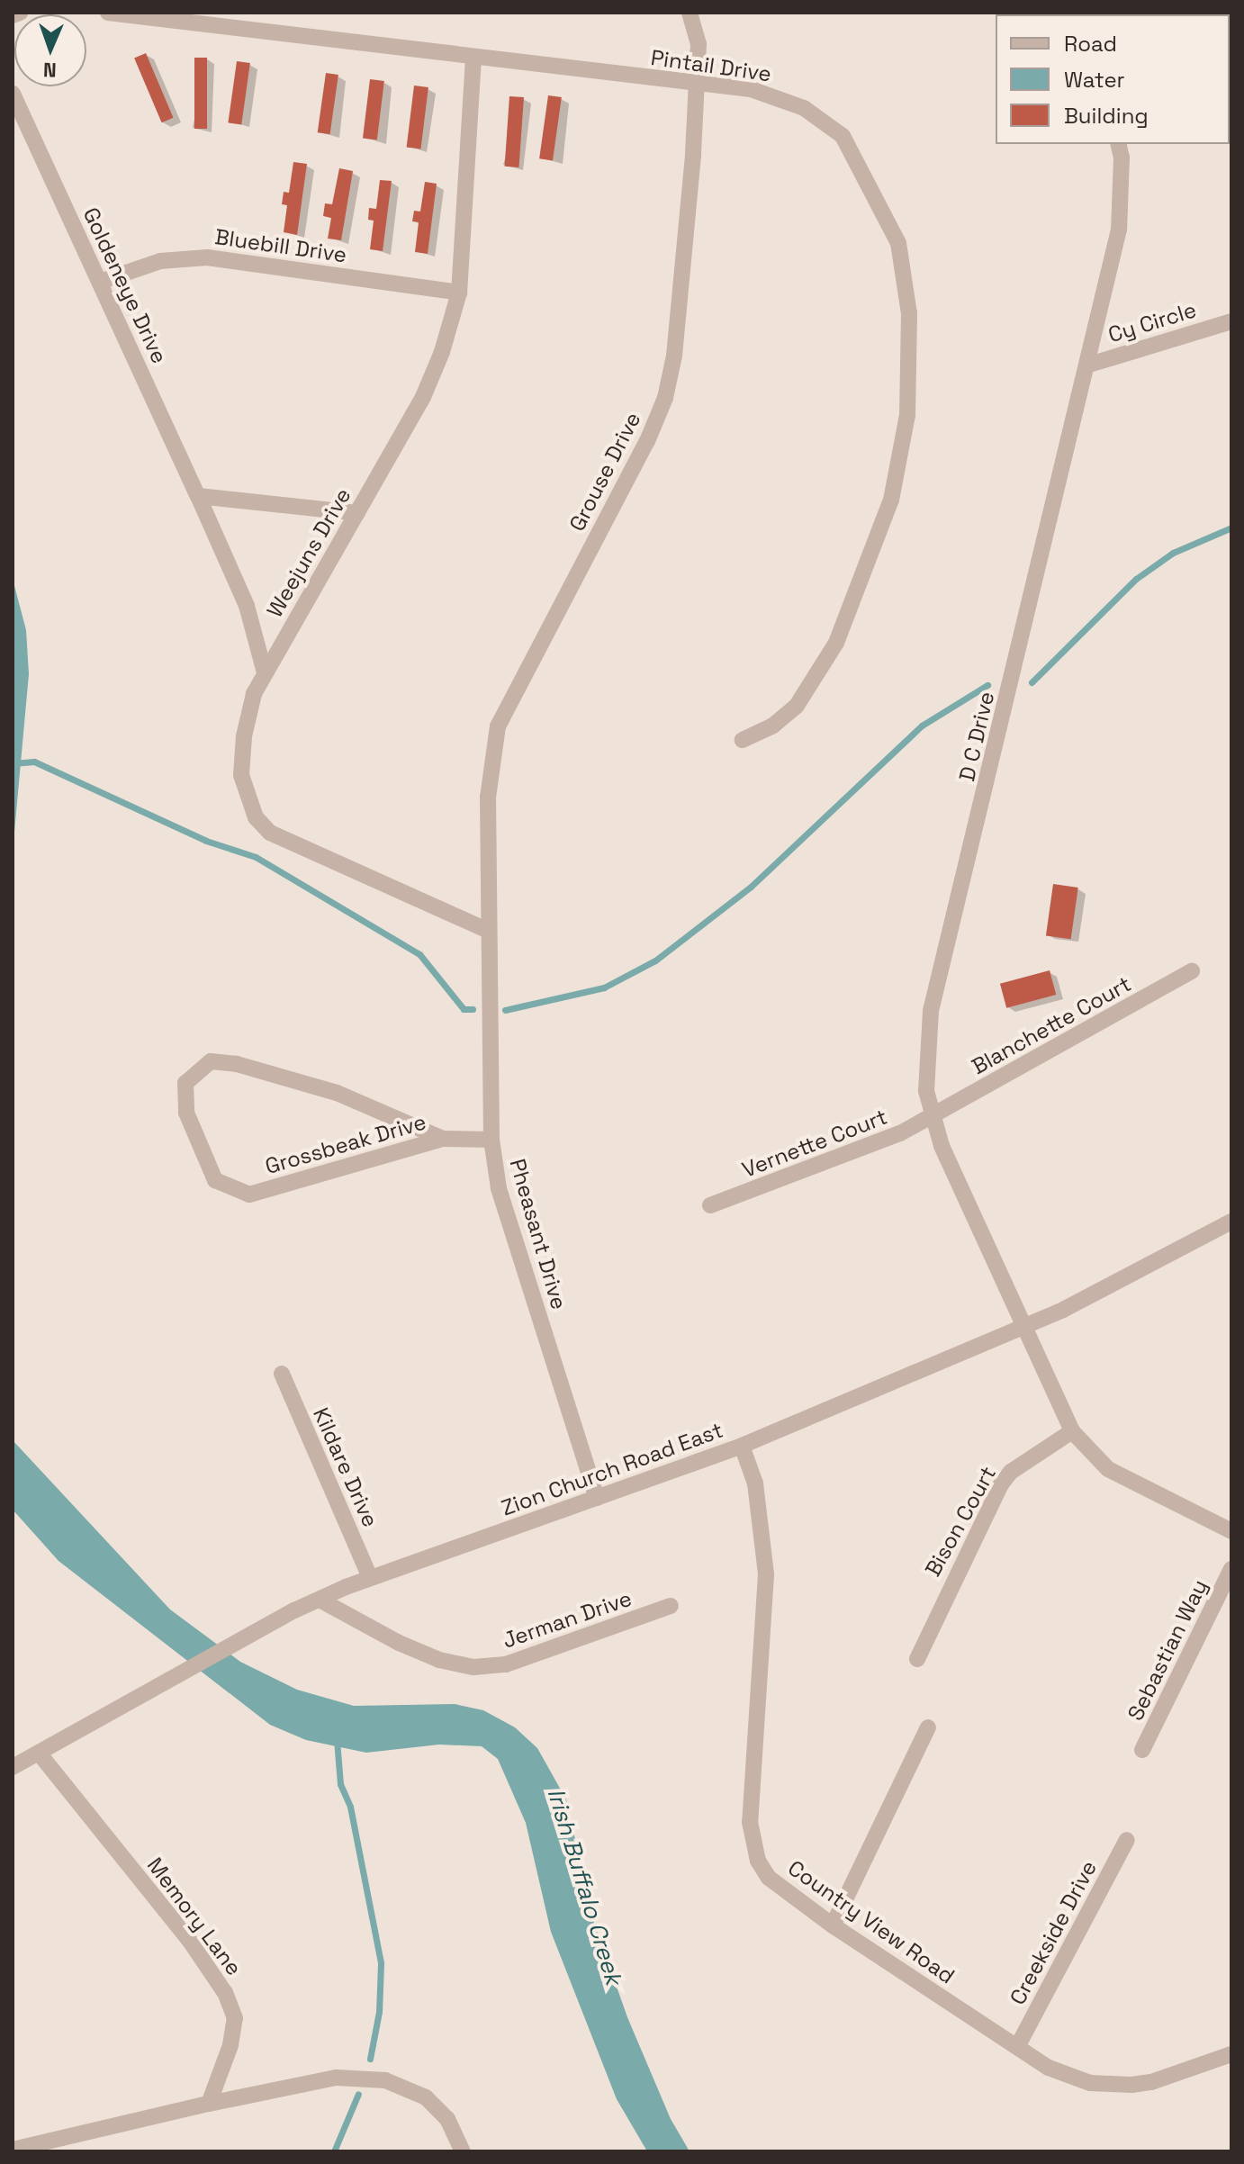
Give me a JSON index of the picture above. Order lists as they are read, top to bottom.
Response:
{
  "streets": {
    "street": [
      "Pintail Drive",
      "Bluebill Drive",
      "Goldeneye Drive",
      "Cy Circle",
      "Grouse Drive",
      "Weejuns Drive",
      "D C Drive",
      "Blanchette Court",
      "Vernette Court",
      "Grossbeak Drive",
      "Pheasant Drive",
      "Kildare Drive",
      "Zion Church Road East",
      "Bison Court",
      "Jerman Drive",
      "Sebastian Way",
      "Memory Lane",
      "Country View Road",
      "Creekside Drive"
    ]
  },
  "crossings": [
    ["Pintail Drive", "Grouse Drive"],
    ["Pintail Drive", "Weejuns Drive"],
    ["Bluebill Drive", "Goldeneye Drive"],
    ["Bluebill Drive", "Weejuns Drive"],
    ["Goldeneye Drive", "Weejuns Drive"],
    ["Cy Circle", "D C Drive"],
    ["Grouse Drive", "Weejuns Drive"],
    ["Grouse Drive", "Pheasant Drive"],
    ["Weejuns Drive", "Pheasant Drive"],
    ["D C Drive", "Blanchette Court"],
    ["D C Drive", "Vernette Court"],
    ["D C Drive", "Zion Church Road East"],
    ["D C Drive", "Bison Court"],
    ["Blanchette Court", "Vernette Court"],
    ["Grossbeak Drive", "Pheasant Drive"],
    ["Pheasant Drive", "Zion Church Road East"],
    ["Kildare Drive", "Zion Church Road East"],
    ["Zion Church Road East", "Jerman Drive"],
    ["Zion Church Road East", "Memory Lane"],
    ["Zion Church Road East", "Country View Road"],
    ["Country View Road", "Creekside Drive"]
  ],
  "water": ["Irish Buffalo Creek"],
  "legend": ["Road", "Water", "Building"],
  "north": "bottom"
}
